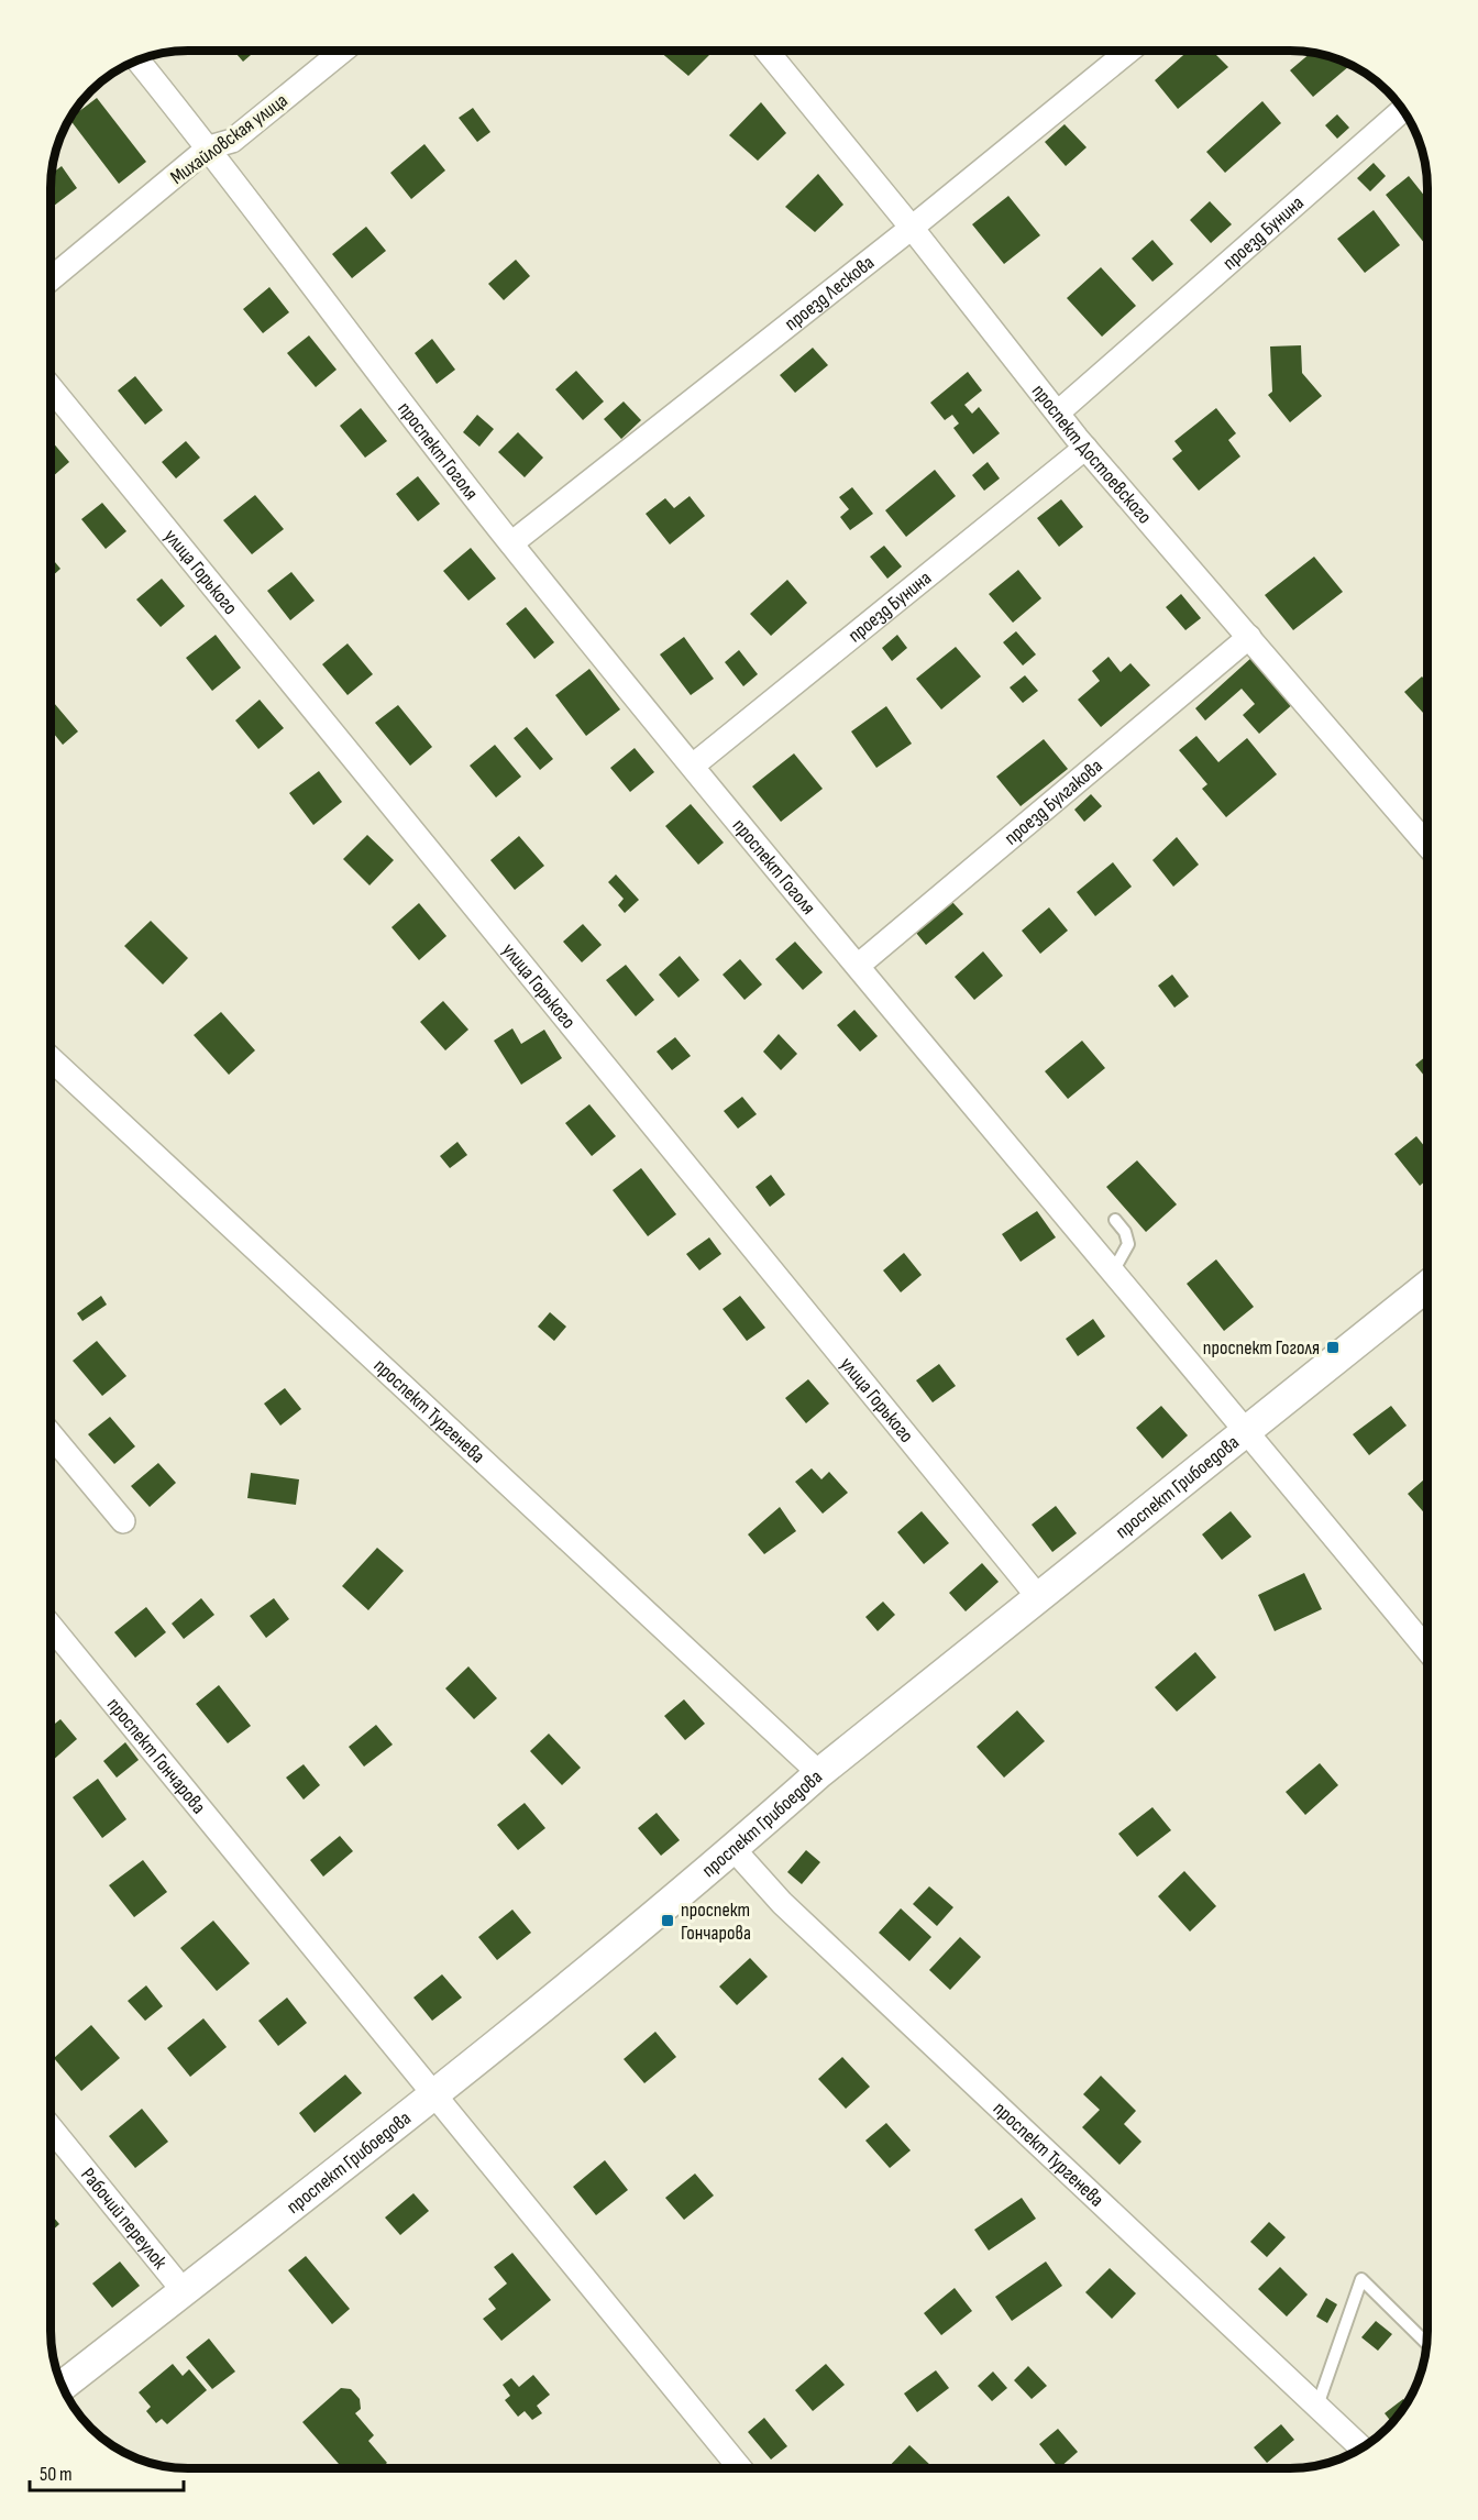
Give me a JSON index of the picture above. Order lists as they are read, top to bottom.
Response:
{
  "streets": {
    "street": [
      "Михайловская улица",
      "проезд Бунина",
      "проезд Лескова",
      "проспект Гоголя",
      "проспект Достоевского",
      "улица Горького",
      "проезд Булгакова",
      "проспект Тургенева",
      "проспект Грибоедова",
      "проспект Гончарова",
      "Рабочий переулок"
    ]
  },
  "crossings": [
    ["Михайловская улица", "проспект Гоголя"],
    ["проезд Бунина", "проспект Гоголя"],
    ["проезд Бунина", "проспект Достоевского"],
    ["проезд Лескова", "проспект Гоголя"],
    ["проезд Лескова", "проспект Достоевского"],
    ["проспект Гоголя", "проезд Булгакова"],
    ["проспект Гоголя", "проспект Грибоедова"],
    ["проспект Достоевского", "проезд Булгакова"],
    ["улица Горького", "проспект Грибоедова"],
    ["проспект Тургенева", "проспект Грибоедова"],
    ["проспект Грибоедова", "проспект Гончарова"],
    ["проспект Грибоедова", "Рабочий переулок"]
  ],
  "places": {
    "transit": ["проспект Гоголя", "проспект Гончарова"]
  },
  "scale_bar": "50 m"
}
